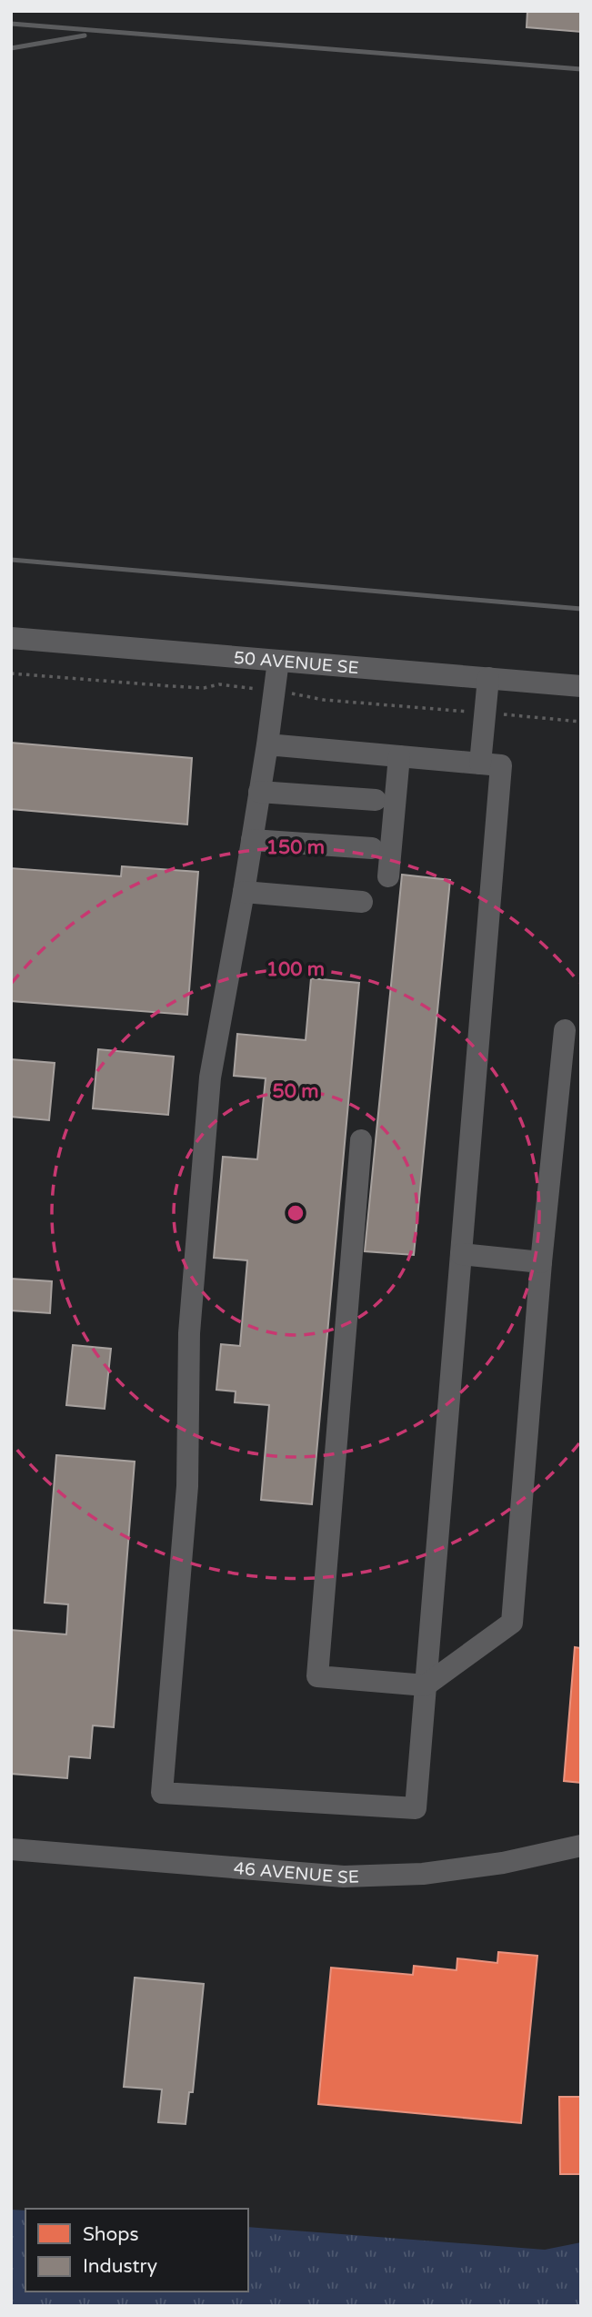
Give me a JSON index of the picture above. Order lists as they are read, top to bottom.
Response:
{
  "streets": {
    "street": ["50 AVENUE SE", "46 AVENUE SE"]
  },
  "legend": ["Shops", "Industry"],
  "rings": ["150 m", "100 m", "50 m"]
}
